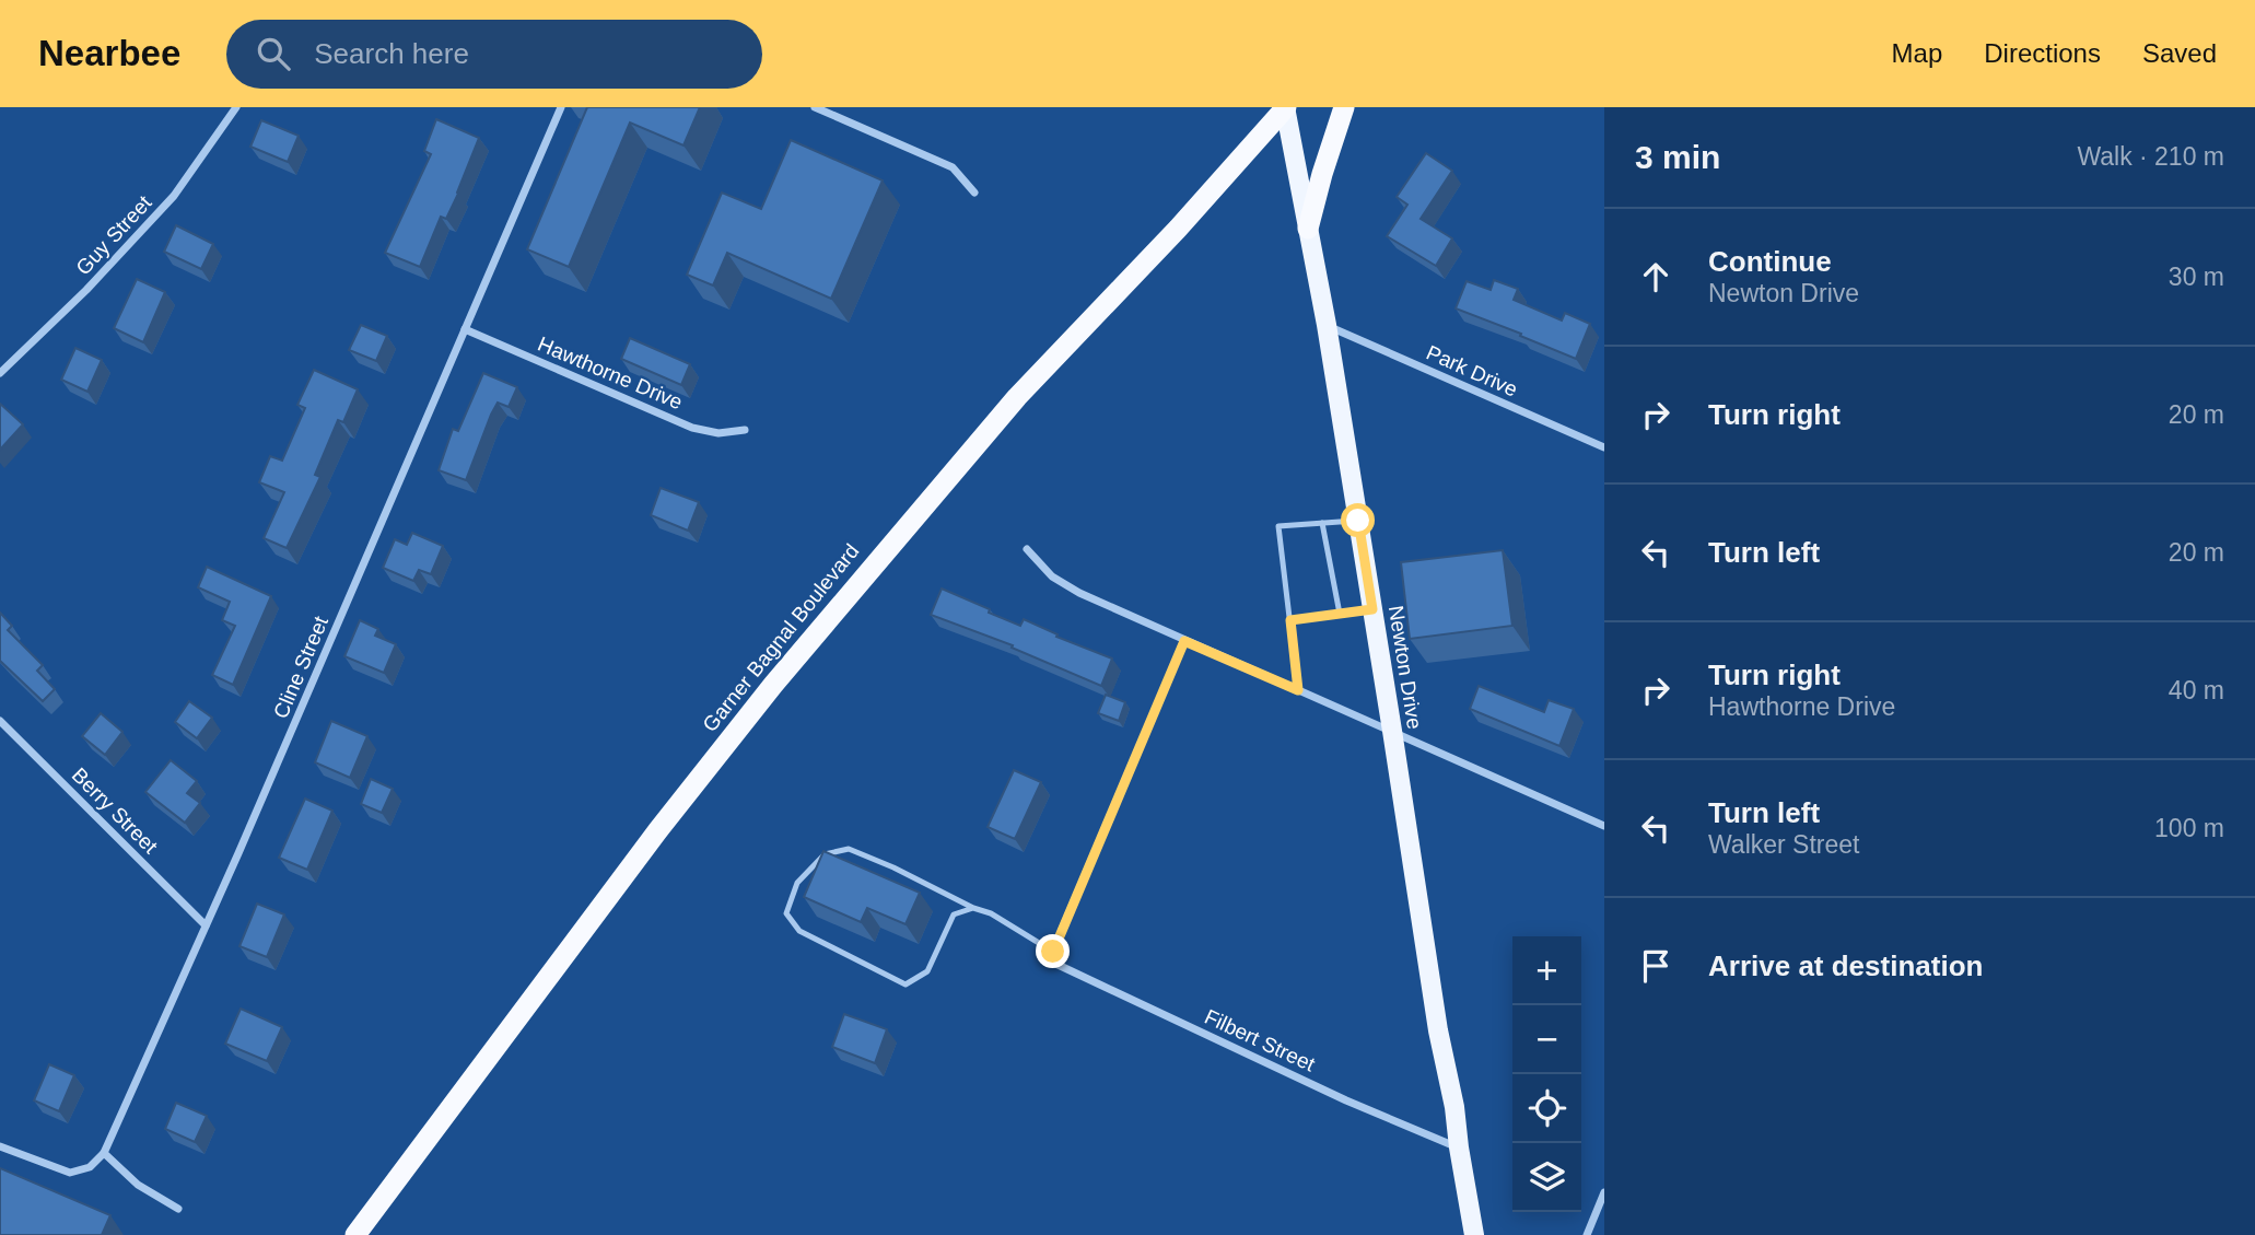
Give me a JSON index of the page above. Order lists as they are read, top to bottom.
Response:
{
  "streets": {
    "highway": ["Garner Bagnal Boulevard"],
    "main road": ["Newton Drive"],
    "street": [
      "Guy Street",
      "Park Drive",
      "Hawthorne Drive",
      "Cline Street",
      "Berry Street",
      "Filbert Street"
    ]
  },
  "crossings": [
    ["Park Drive", "Newton Drive"],
    ["Hawthorne Drive", "Cline Street"],
    ["Garner Bagnal Boulevard", "Newton Drive"],
    ["Cline Street", "Berry Street"],
    ["Newton Drive", "Filbert Street"]
  ],
  "page": {
    "header": "Nearbee",
    "search": "Search here",
    "nav": ["Map", "Directions", "Saved"],
    "heading": ["3 min", "Walk · 210 m"],
    "list": [
      ["Continue", "Newton Drive", "30 m"],
      ["Turn right", "20 m"],
      ["Turn left", "20 m"],
      ["Turn right", "Hawthorne Drive", "40 m"],
      ["Turn left", "Walker Street", "100 m"],
      "Arrive at destination"
    ],
    "map_buttons": ["+", "−"]
  }
}
